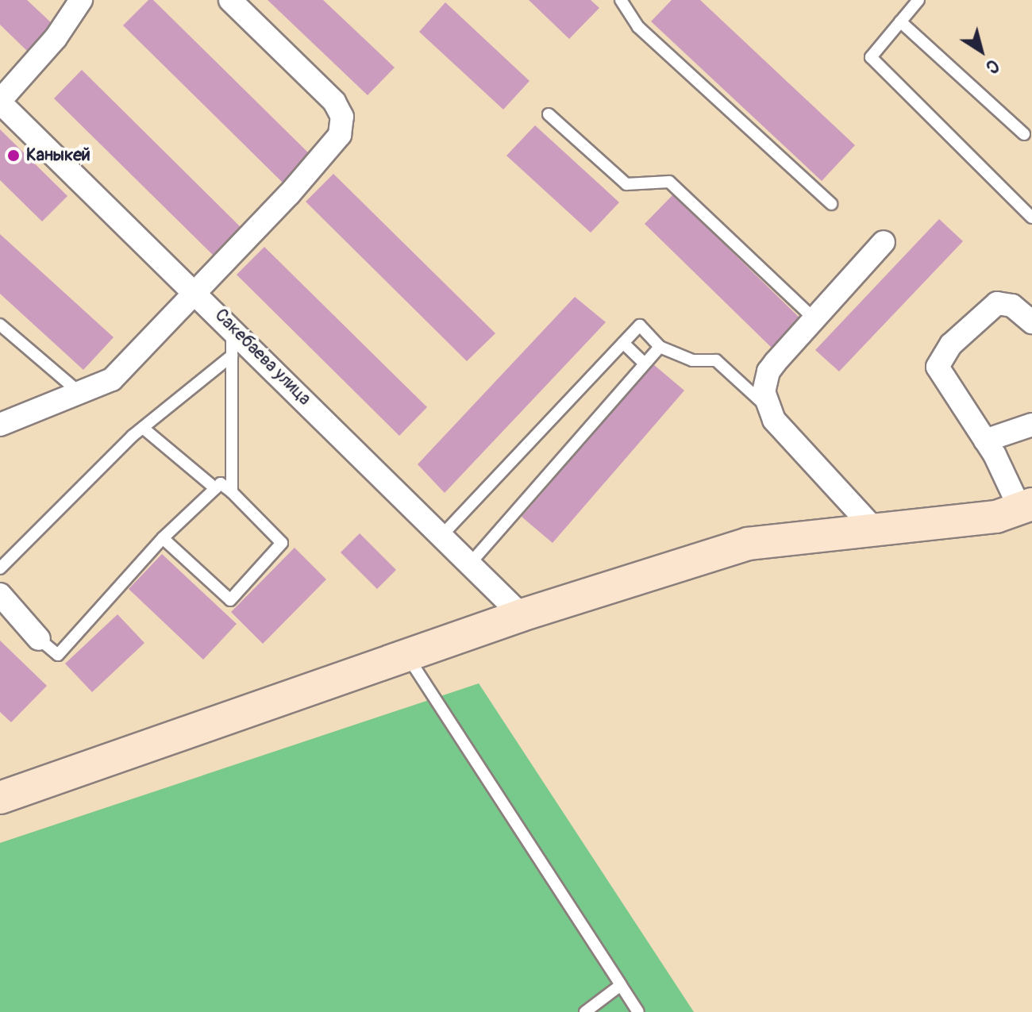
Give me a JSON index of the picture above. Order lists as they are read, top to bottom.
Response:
{
  "streets": {
    "street": ["Сакебаева улица"]
  },
  "places": ["Каныкей"],
  "north": "bottom right"
}
